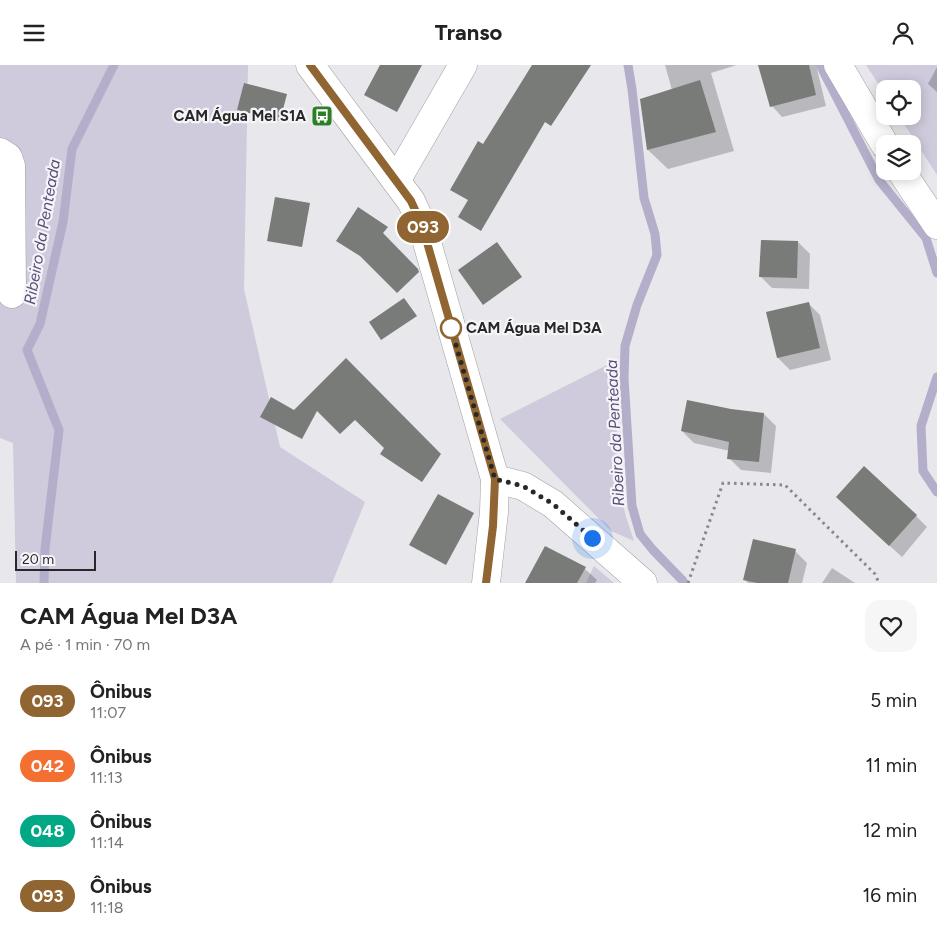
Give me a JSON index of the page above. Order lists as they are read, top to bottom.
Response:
{
  "water": ["Ribeiro da Penteada"],
  "places": {
    "bus stop": ["CAM Água Mel S1A"],
    "other": ["CAM Água Mel D3A"]
  },
  "lines": ["bus line 093"],
  "scale_bar": "20 m",
  "page": {
    "header": "Transo",
    "on_map": "093",
    "scale": "20 m",
    "heading": ["CAM Água Mel D3A", "A pé · 1 min · 70 m"],
    "list": [
      {
        "mark": "093",
        "name": "Ônibus",
        "note": "11:07",
        "value": "5 min"
      },
      {
        "mark": "042",
        "name": "Ônibus",
        "note": "11:13",
        "value": "11 min"
      },
      {
        "mark": "048",
        "name": "Ônibus",
        "note": "11:14",
        "value": "12 min"
      },
      {
        "mark": "093",
        "name": "Ônibus",
        "note": "11:18",
        "value": "16 min"
      }
    ]
  }
}
